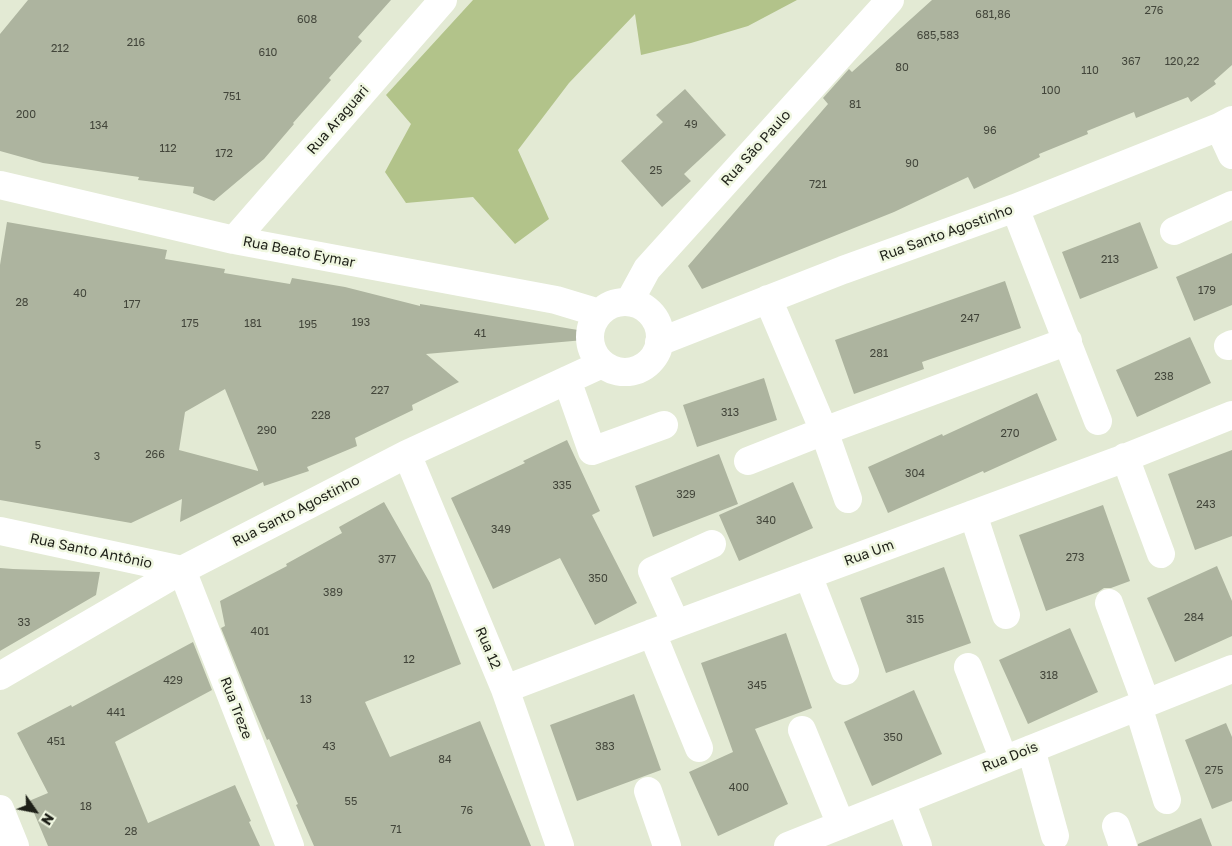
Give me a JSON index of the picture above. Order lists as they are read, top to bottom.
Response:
{
  "streets": {
    "street": [
      "Rua Araguari",
      "Rua São Paulo",
      "Rua Santo Agostinho",
      "Rua Beato Eymar",
      "Rua Santo Antônio",
      "Rua Um",
      "Rua 12",
      "Rua Treze",
      "Rua Dois"
    ]
  },
  "crossings": [
    ["Rua Araguari", "Rua Beato Eymar"],
    ["Rua São Paulo", "Rua Santo Agostinho"],
    ["Rua São Paulo", "Rua Beato Eymar"],
    ["Rua Santo Agostinho", "Rua Beato Eymar"],
    ["Rua Santo Agostinho", "Rua Santo Antônio"],
    ["Rua Santo Agostinho", "Rua 12"],
    ["Rua Santo Agostinho", "Rua Treze"],
    ["Rua Santo Antônio", "Rua Treze"],
    ["Rua Um", "Rua 12"]
  ],
  "house_numbers": [
    "276",
    "681,86",
    "608",
    "685,583",
    "216",
    "212",
    "610",
    "367",
    "120,22",
    "80",
    "110",
    "100",
    "751",
    "81",
    "200",
    "49",
    "134",
    "96",
    "112",
    "172",
    "90",
    "25",
    "721",
    "213",
    "179",
    "40",
    "28",
    "177",
    "247",
    "193",
    "175",
    "181",
    "195",
    "41",
    "281",
    "238",
    "227",
    "313",
    "228",
    "290",
    "270",
    "5",
    "266",
    "3",
    "304",
    "335",
    "329",
    "243",
    "340",
    "349",
    "273",
    "377",
    "350",
    "389",
    "284",
    "315",
    "33",
    "401",
    "12",
    "318",
    "429",
    "345",
    "13",
    "441",
    "350",
    "451",
    "43",
    "383",
    "84",
    "275",
    "400",
    "55",
    "18",
    "76",
    "71",
    "28"
  ],
  "north": "bottom right"
}
